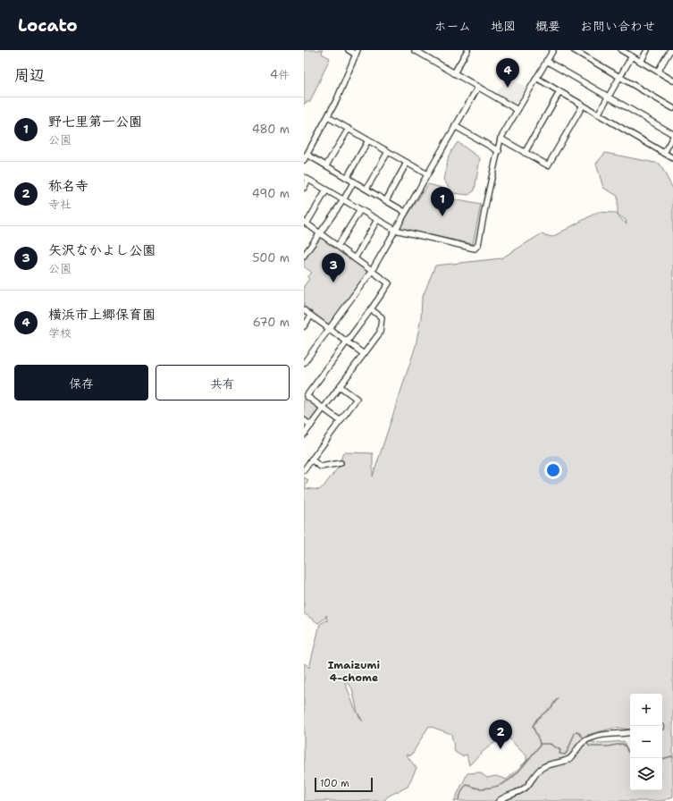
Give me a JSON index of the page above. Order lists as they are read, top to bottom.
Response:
{
  "districts": ["Imaizumi 4-chome"],
  "scale_bar": "100 m",
  "page": {
    "header": "Locato",
    "nav": [
      "ホーム",
      "地図",
      "概要",
      "お問い合わせ"
    ],
    "heading": ["周辺", "4件"],
    "pins": [
      "4",
      "1",
      "3",
      "2"
    ],
    "list": [
      {
        "mark": "1",
        "name": "野七里第一公園",
        "note": "公園",
        "value": "480 m"
      },
      {
        "mark": "2",
        "name": "称名寺",
        "note": "寺社",
        "value": "490 m"
      },
      {
        "mark": "3",
        "name": "矢沢なかよし公園",
        "note": "公園",
        "value": "500 m"
      },
      {
        "mark": "4",
        "name": "横浜市上郷保育園",
        "note": "学校",
        "value": "670 m"
      }
    ],
    "buttons": ["保存", "共有"],
    "map_buttons": ["+", "−"],
    "scale": "100 m"
  }
}
